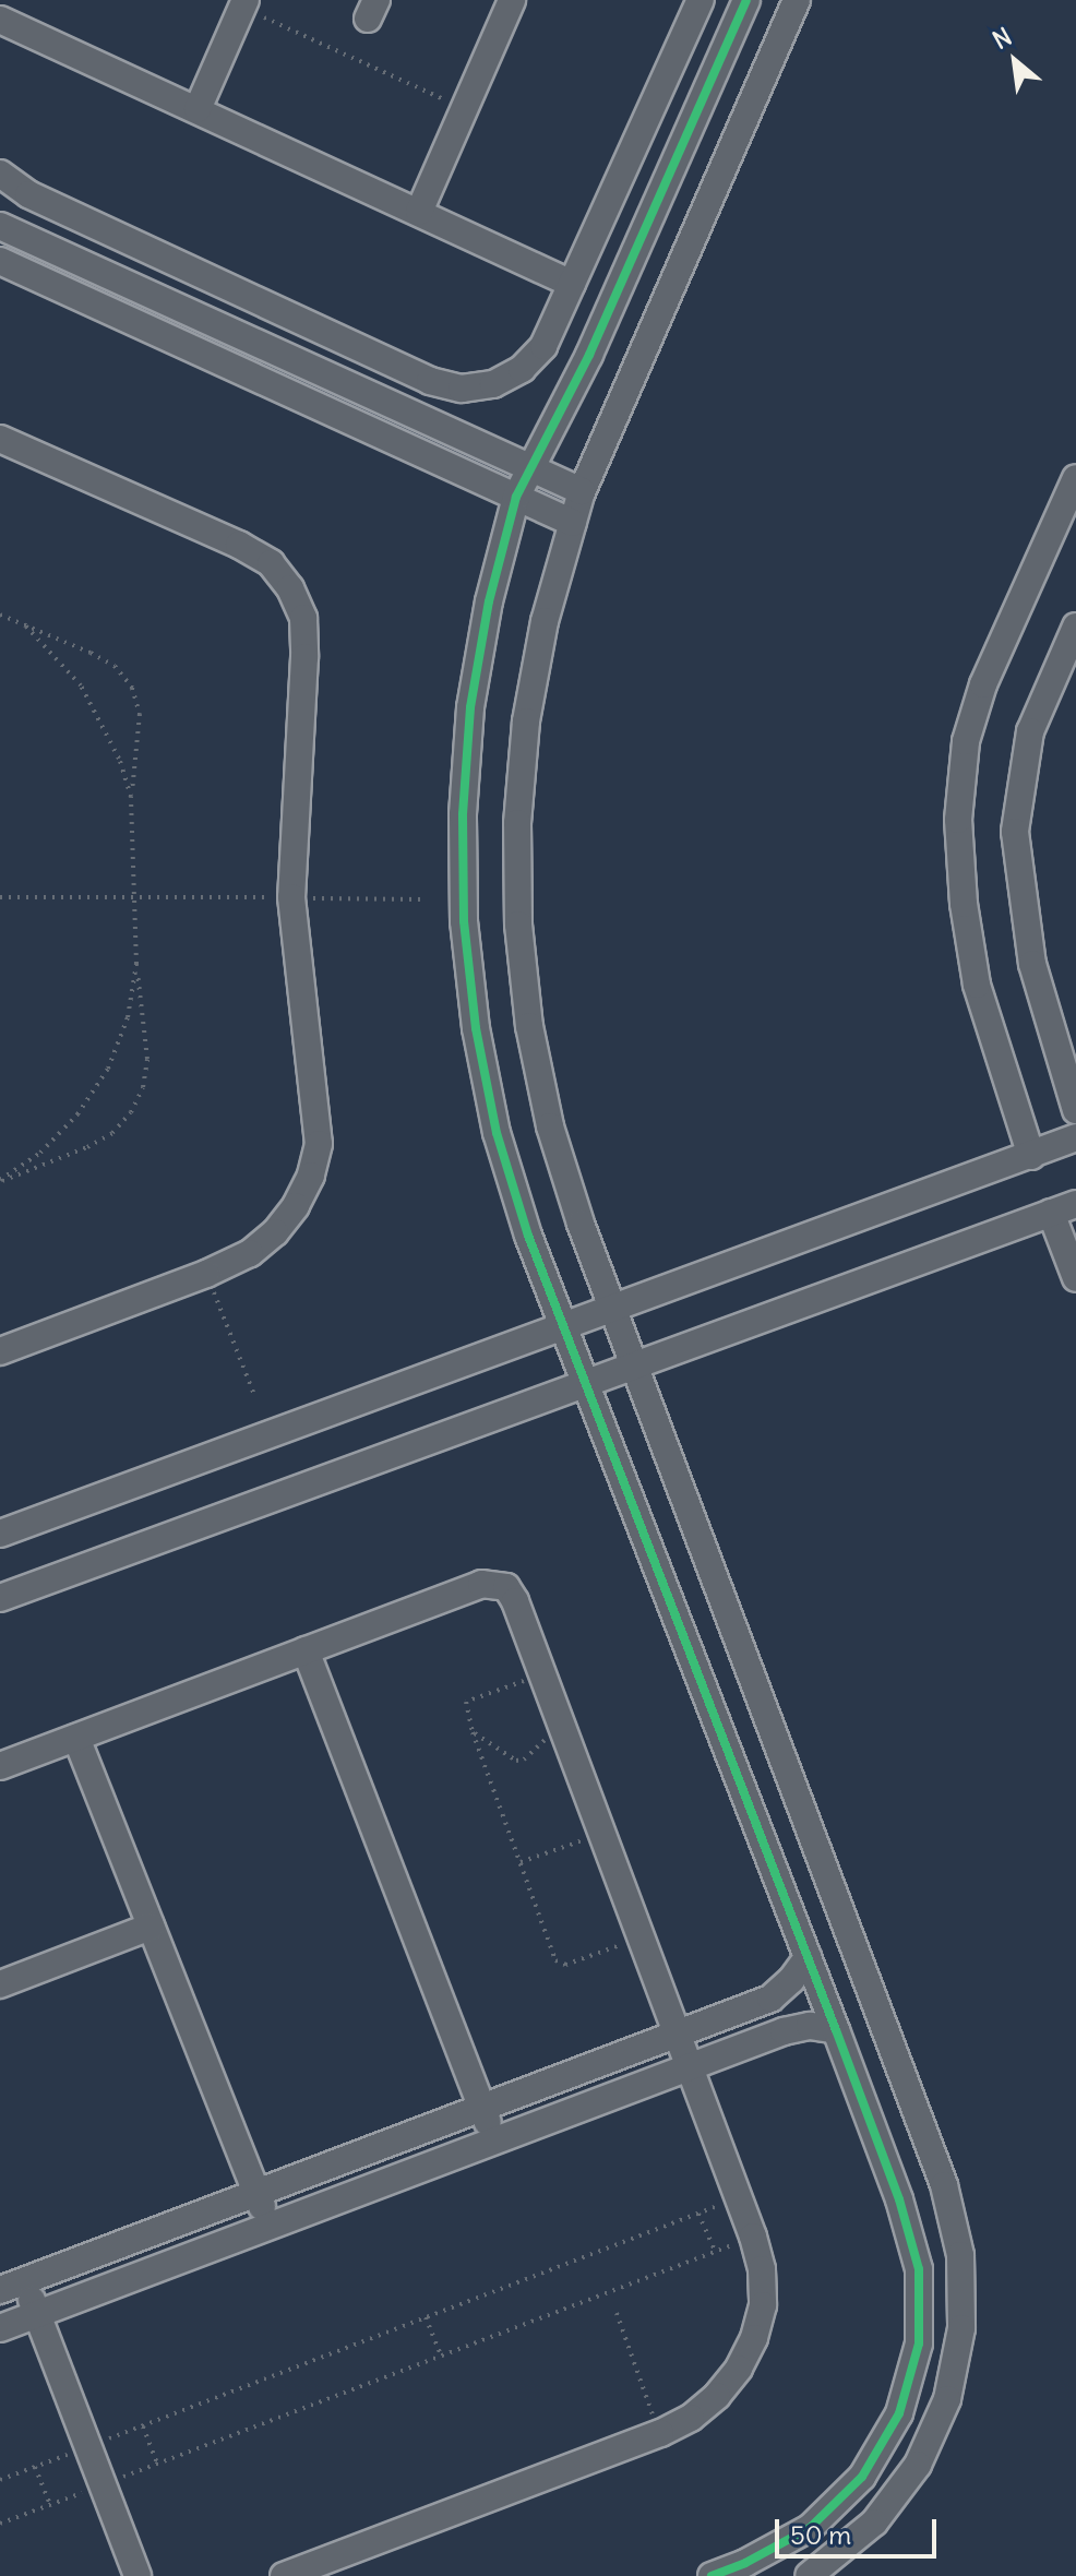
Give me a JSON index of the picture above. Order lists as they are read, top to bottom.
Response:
{
  "scale_bar": "50 m",
  "north": "top left"
}
